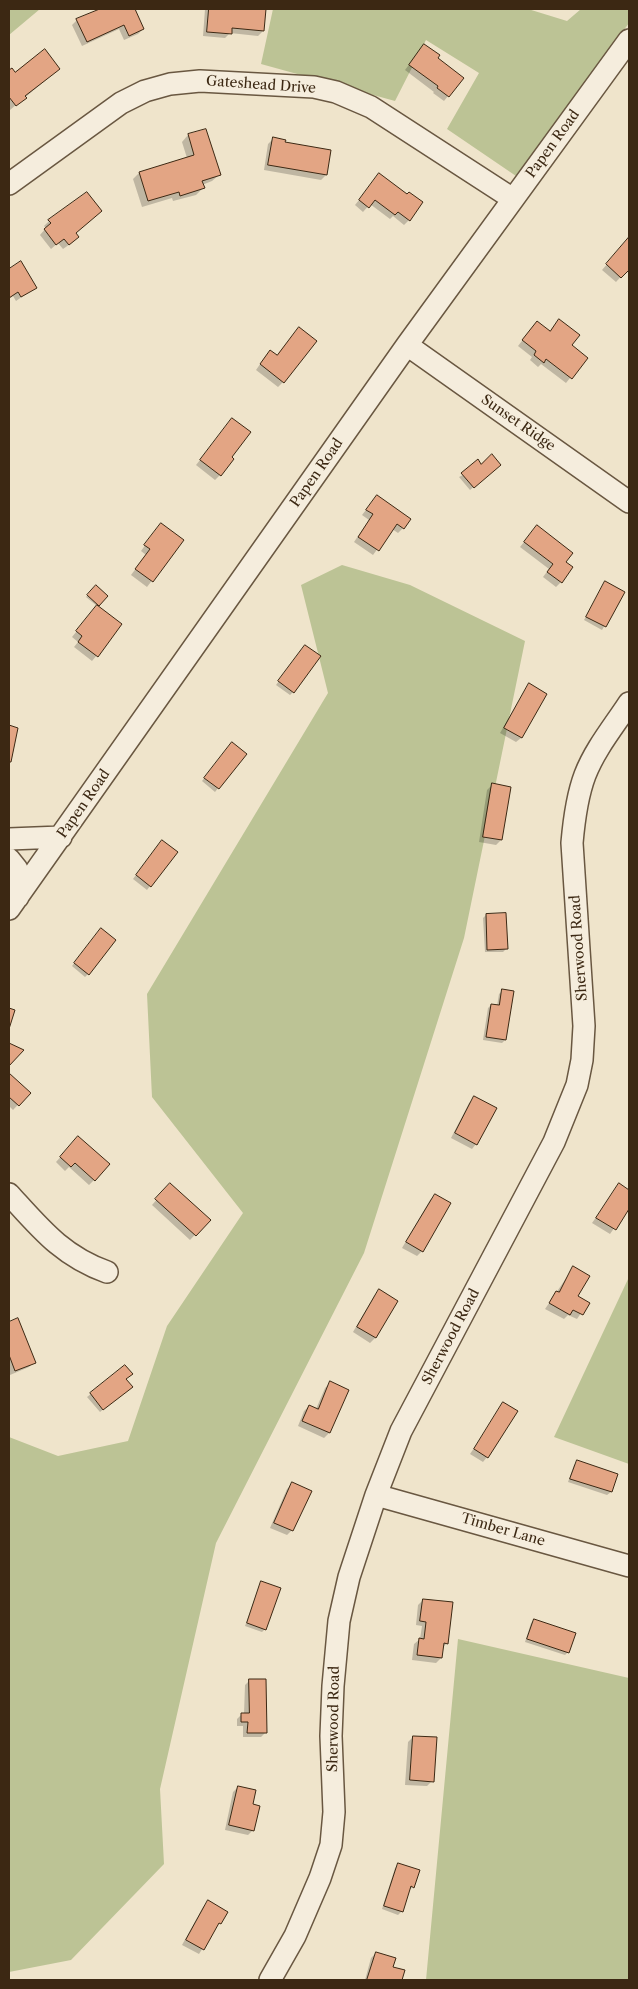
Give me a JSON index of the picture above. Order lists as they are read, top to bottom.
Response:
{
  "streets": {
    "street": [
      "Gateshead Drive",
      "Papen Road",
      "Sunset Ridge",
      "Sherwood Road",
      "Timber Lane"
    ]
  },
  "crossings": [
    ["Gateshead Drive", "Papen Road"],
    ["Papen Road", "Sunset Ridge"],
    ["Sherwood Road", "Timber Lane"]
  ]
}
